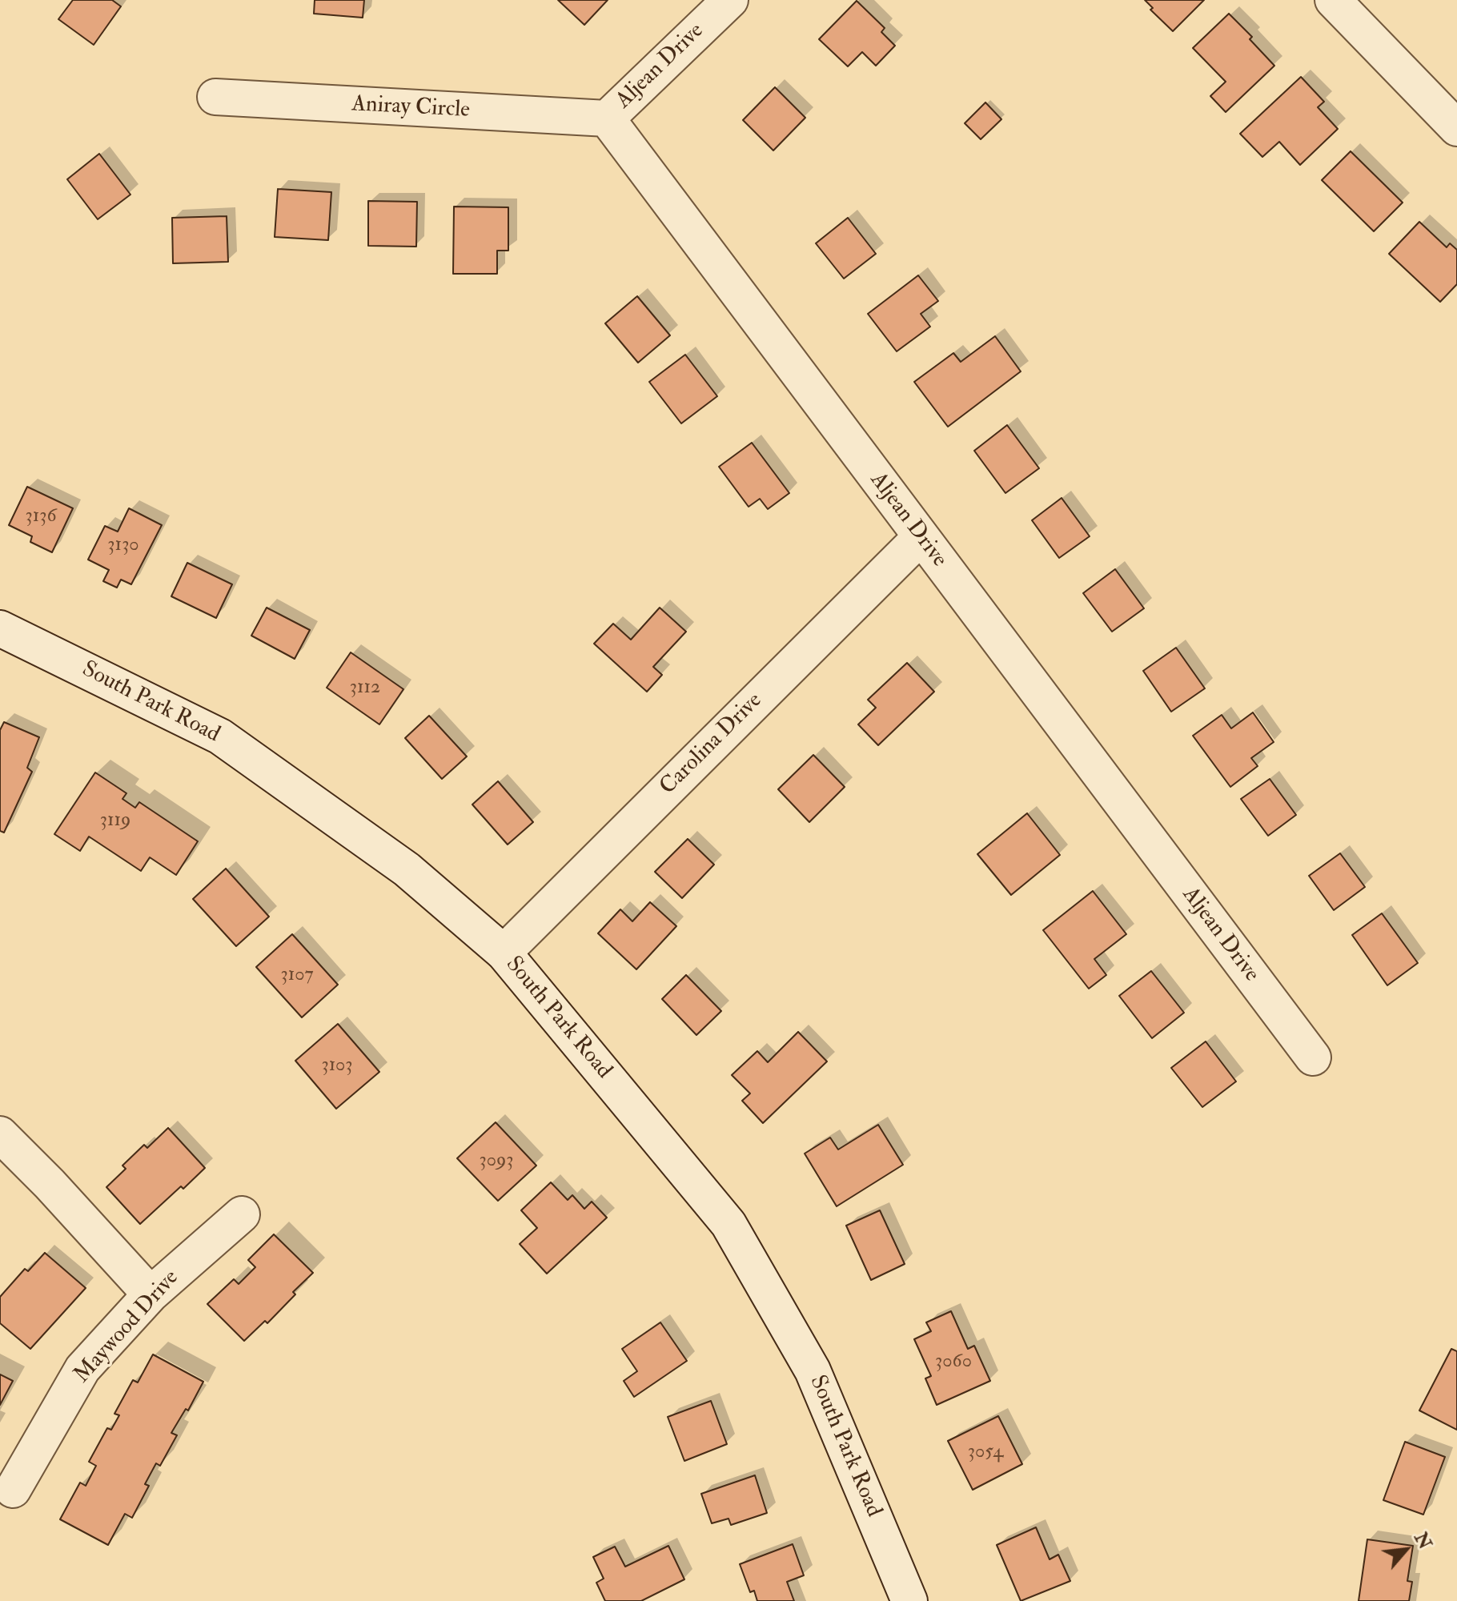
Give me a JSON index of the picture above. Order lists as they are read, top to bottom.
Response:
{
  "streets": {
    "street": [
      "Aljean Drive",
      "Aniray Circle",
      "South Park Road",
      "Carolina Drive",
      "Maywood Drive"
    ]
  },
  "crossings": [
    ["Aljean Drive", "Aniray Circle"],
    ["Aljean Drive", "Carolina Drive"],
    ["South Park Road", "Carolina Drive"]
  ],
  "house_numbers": [
    "3136",
    "3130",
    "3112",
    "3119",
    "3107",
    "3103",
    "3093",
    "3060",
    "3054"
  ],
  "north": "top right"
}
